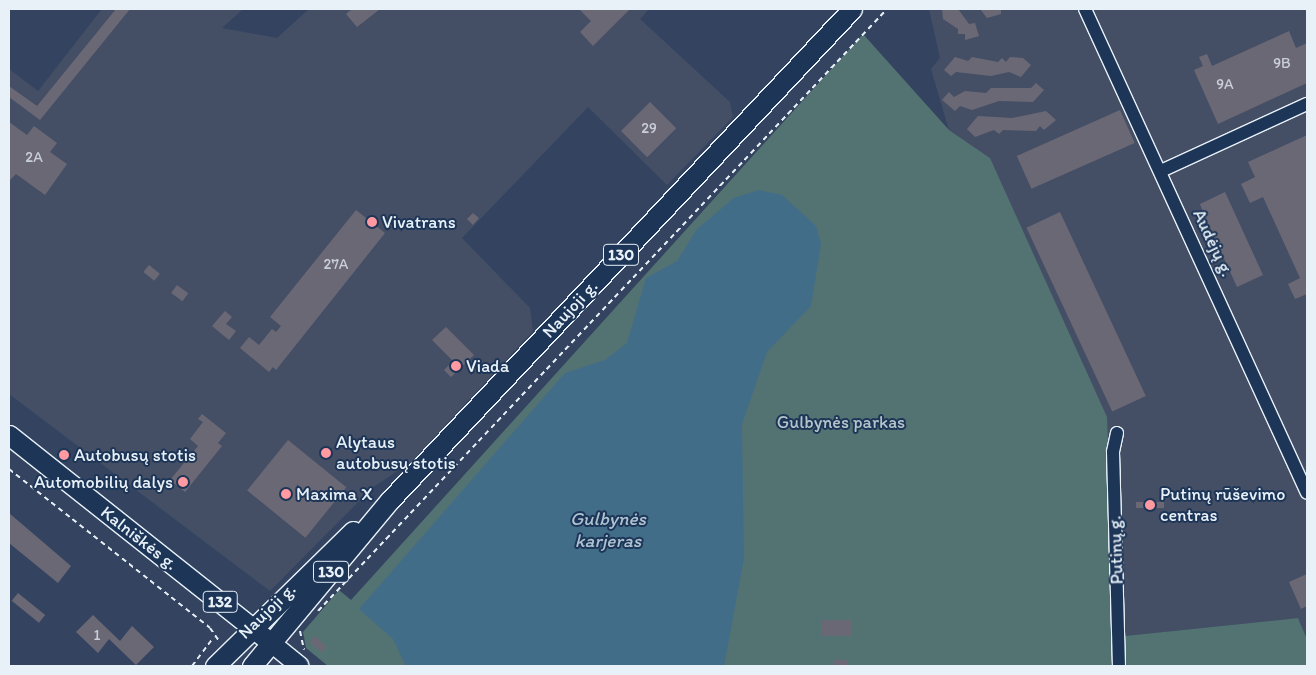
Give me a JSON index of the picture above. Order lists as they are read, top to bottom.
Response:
{
  "streets": {
    "main road": [
      "130",
      "Naujoji g.",
      "Kalniškės g.",
      "132"
    ],
    "street": ["Audėjų g.", "Putinų g."]
  },
  "crossings": [
    ["Naujoji g.", "Kalniškės g."]
  ],
  "water": ["Gulbynės karjeras"],
  "parks": ["Gulbynės parkas"],
  "places": [
    "Vivatrans",
    "Viada",
    "Alytaus autobusų stotis",
    "Autobusų stotis",
    "Automobilių dalys",
    "Maxima X",
    "Putinų rūševimo centras"
  ],
  "house_numbers": [
    "9B",
    "9A",
    "29",
    "2A",
    "27A",
    "1"
  ]
}
